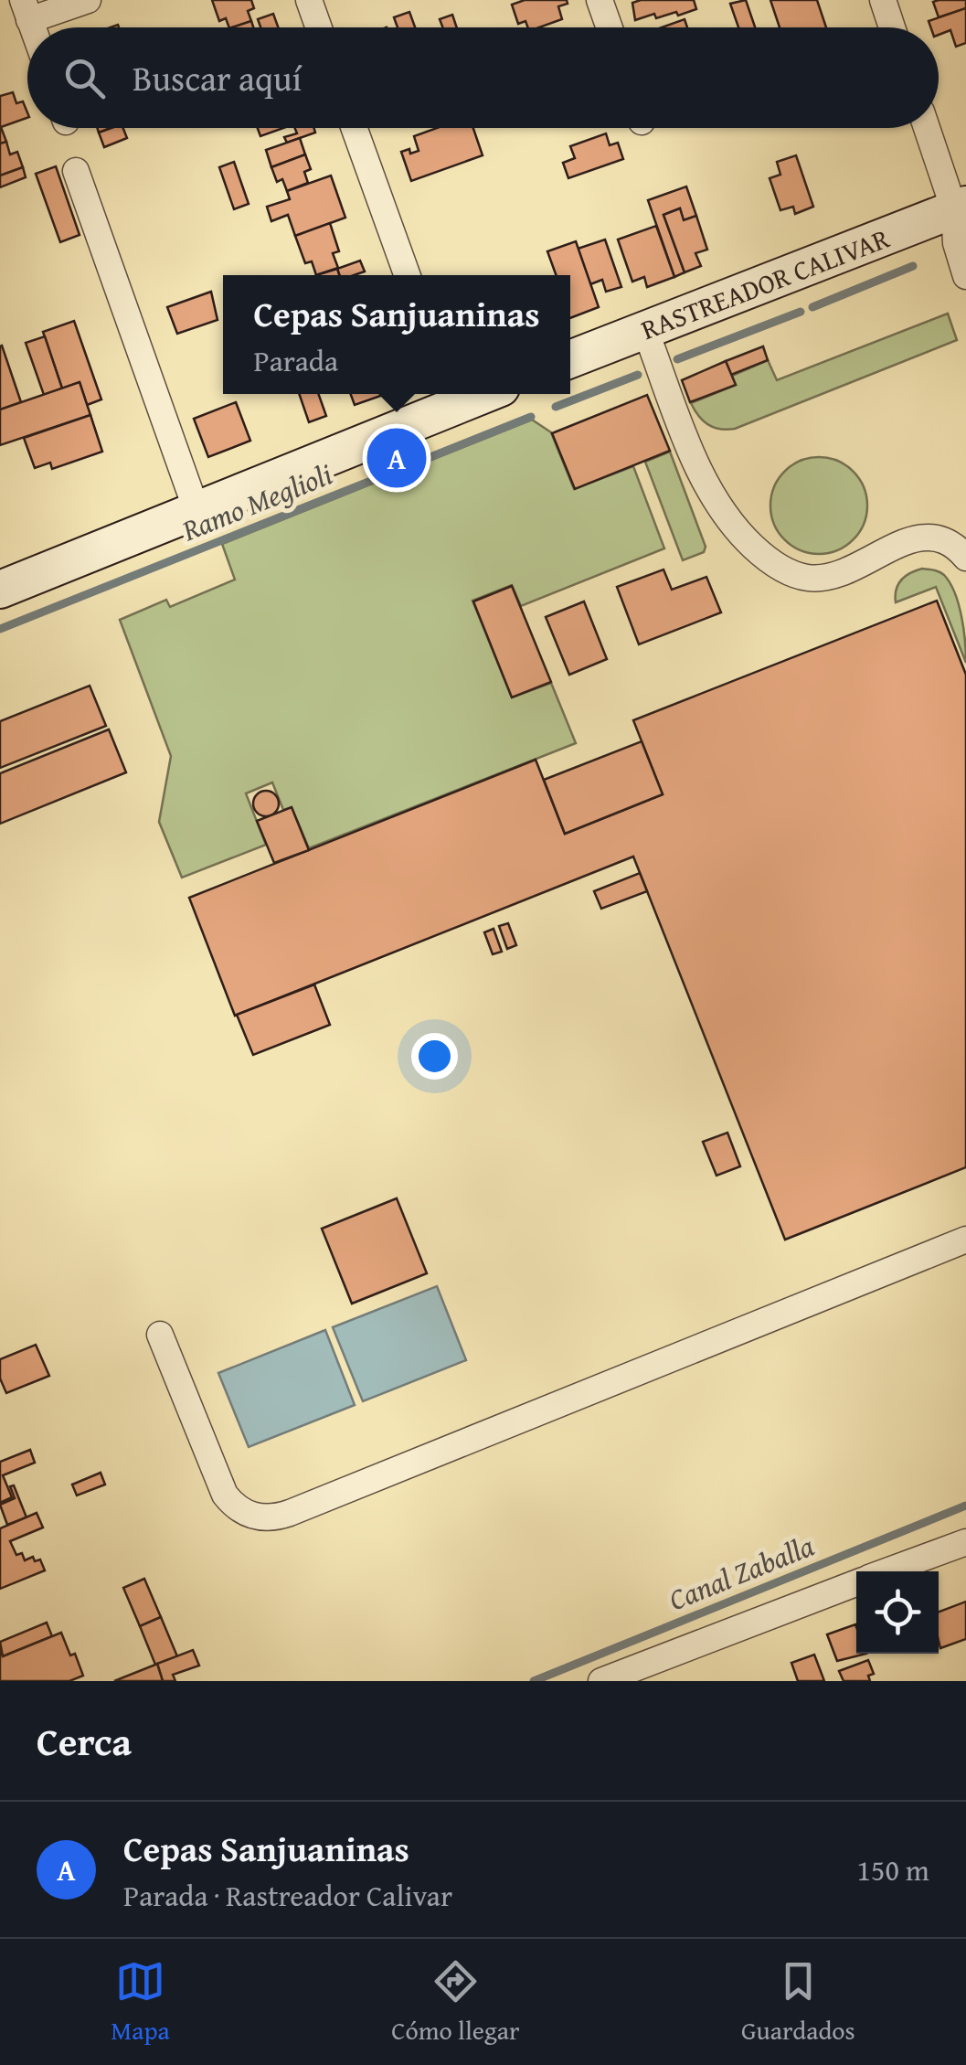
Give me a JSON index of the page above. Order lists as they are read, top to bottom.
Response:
{
  "streets": {
    "main road": ["RASTREADOR CALIVAR"]
  },
  "water": ["Ramo Meglioli", "Canal Zaballa"],
  "page": {
    "search": "Buscar aquí",
    "popup": ["Cepas Sanjuaninas", "Parada"],
    "pins": "A",
    "heading": "Cerca",
    "list": [
      {
        "mark": "A",
        "name": "Cepas Sanjuaninas",
        "note": "Parada · Rastreador Calivar",
        "value": "150 m"
      }
    ],
    "nav": ["Mapa", "Cómo llegar", "Guardados"]
  }
}
